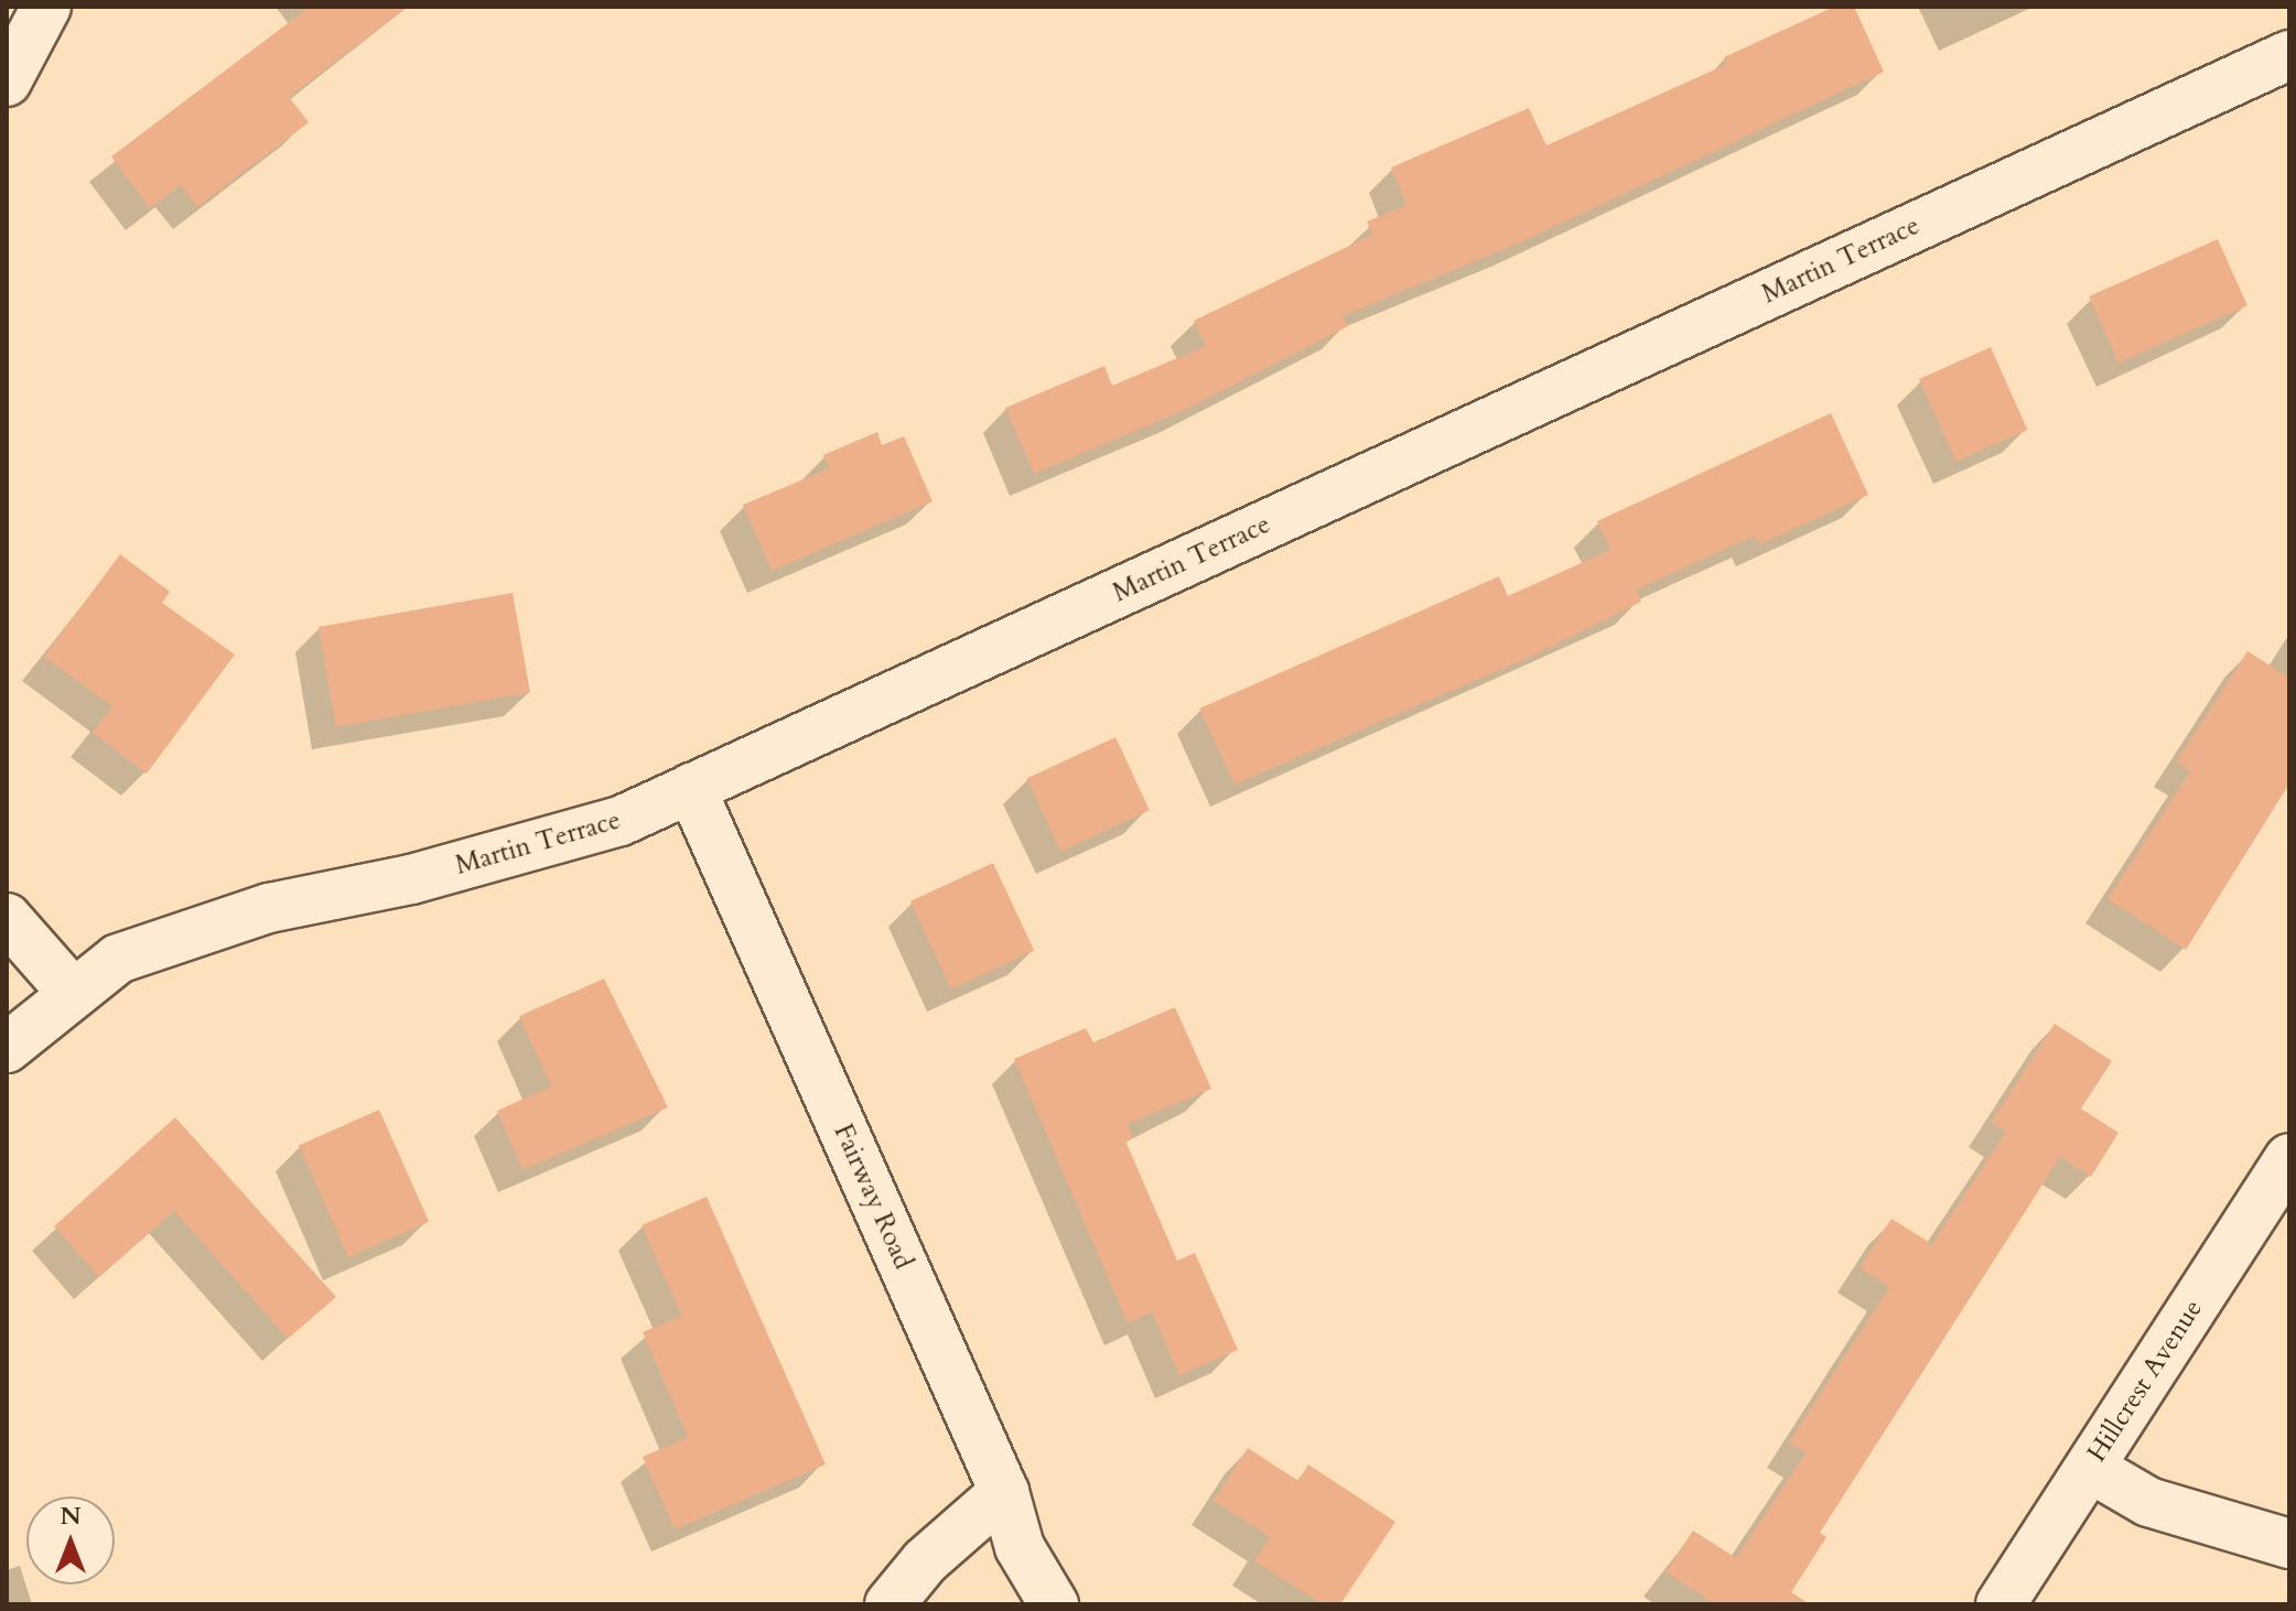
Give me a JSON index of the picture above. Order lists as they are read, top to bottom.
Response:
{
  "streets": {
    "street": ["Martin Terrace", "Fairway Road", "Hillcrest Avenue"]
  },
  "crossings": [
    ["Martin Terrace", "Fairway Road"]
  ],
  "north": "top"
}
